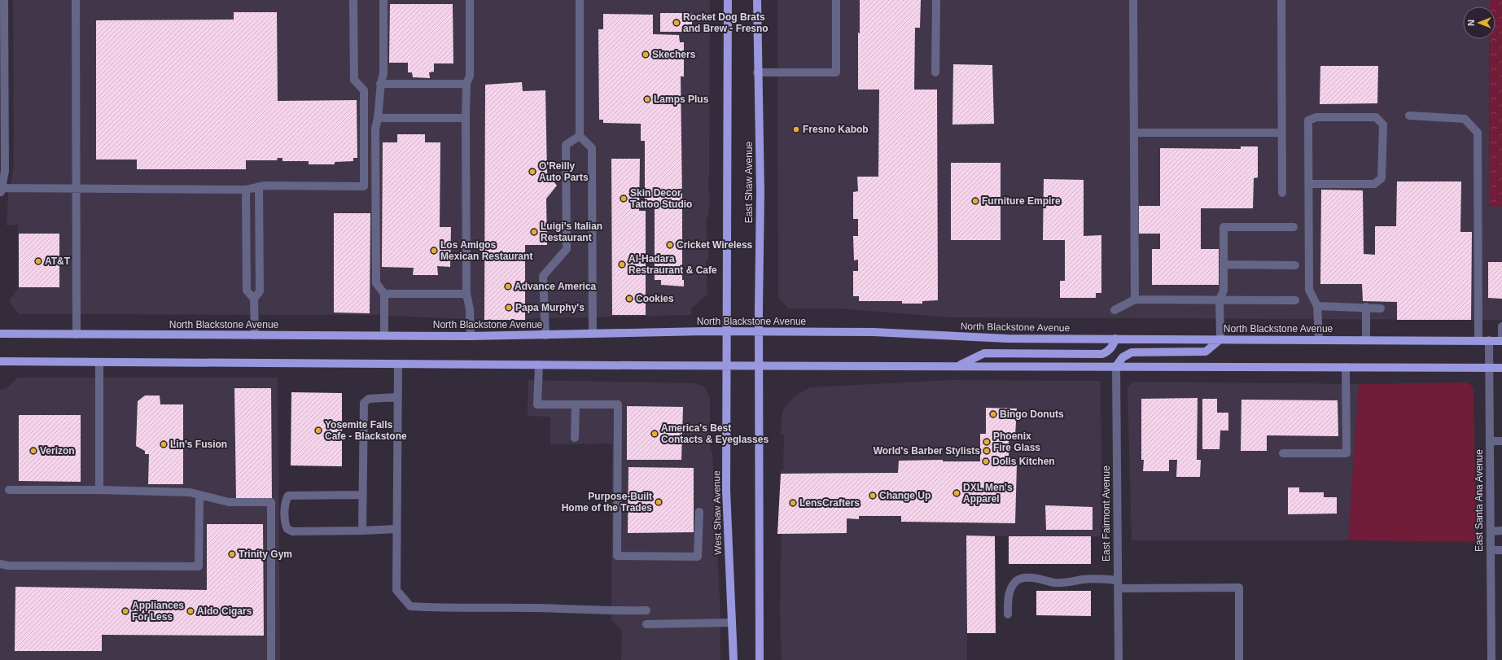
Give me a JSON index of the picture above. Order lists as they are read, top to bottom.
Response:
{
  "streets": {
    "main road": ["East Shaw Avenue", "North Blackstone Avenue", "West Shaw Avenue"],
    "street": ["East Santa Ana Avenue", "East Fairmont Avenue"]
  },
  "crossings": [
    ["East Shaw Avenue", "North Blackstone Avenue"],
    ["North Blackstone Avenue", "East Santa Ana Avenue"]
  ],
  "places": [
    "Rocket Dog Brats and Brew - Fresno",
    "Skechers",
    "Lamps Plus",
    "Fresno Kabob",
    "O'Reilly Auto Parts",
    "Skin Decor Tattoo Studio",
    "Furniture Empire",
    "Luigi's Italian Restaurant",
    "Cricket Wireless",
    "Los Amigos Mexican Restaurant",
    "AT&T",
    "Al-Hadara Restraurant & Cafe",
    "Advance America",
    "Cookies",
    "Papa Murphy's",
    "Bingo Donuts",
    "Yosemite Falls Cafe - Blackstone",
    "America's Best Contacts & Eyeglasses",
    "Phoenix Fire Glass",
    "Lin's Fusion",
    "Verizon",
    "World's Barber Stylists",
    "Dolls Kitchen",
    "DXL Men's Apparel",
    "Change Up",
    "Purpose-Built Home of the Trades",
    "LensCrafters",
    "Trinity Gym",
    "Appliances For Less",
    "Aldo Cigars"
  ],
  "north": "left"
}
